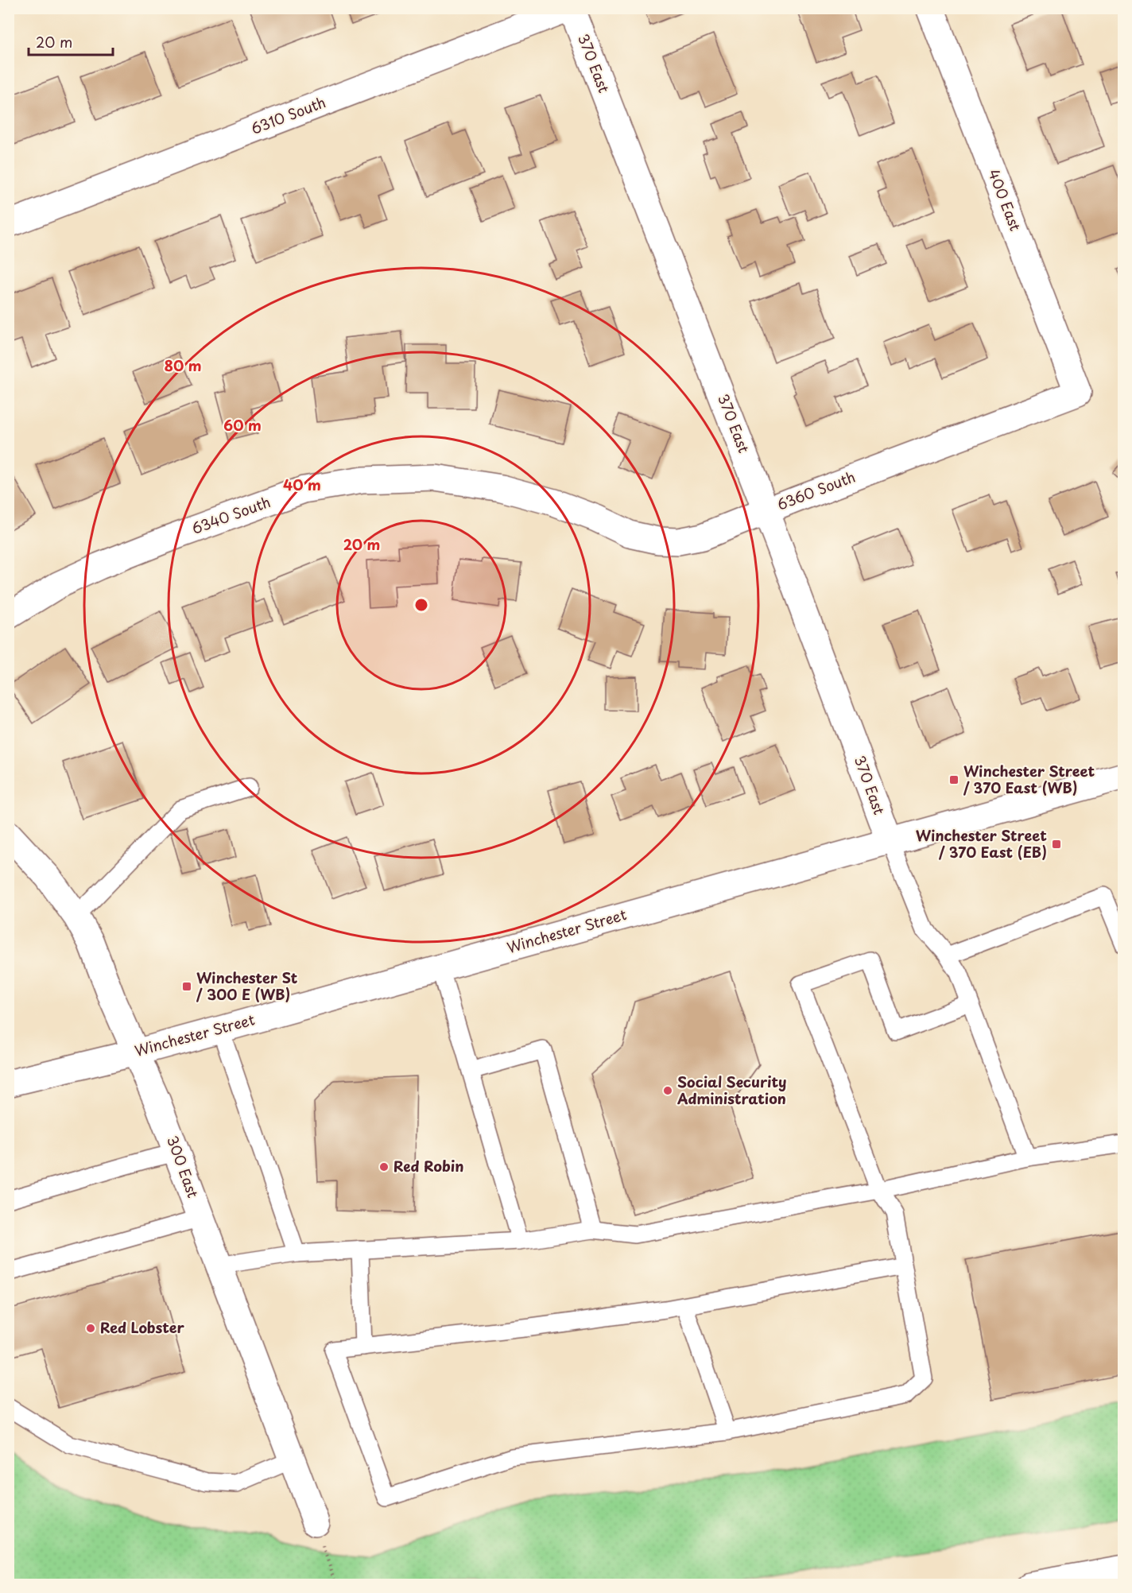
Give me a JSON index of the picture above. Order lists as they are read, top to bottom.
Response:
{
  "streets": {
    "main road": [
      "370 East",
      "6310 South",
      "400 East",
      "6360 South",
      "6340 South",
      "Winchester Street",
      "300 East"
    ]
  },
  "crossings": [
    ["370 East", "6310 South"],
    ["370 East", "6360 South"],
    ["370 East", "Winchester Street"],
    ["400 East", "6360 South"],
    ["6360 South", "6340 South"],
    ["Winchester Street", "300 East"]
  ],
  "places": {
    "transit": ["Winchester Street / 370 East (WB)", "Winchester Street / 370 East (EB)", "Winchester St / 300 E (WB)"],
    "other": ["Social Security Administration", "Red Robin", "Red Lobster"]
  },
  "scale_bar": "20 m",
  "rings": [
    "80 m",
    "60 m",
    "40 m",
    "20 m"
  ]
}
